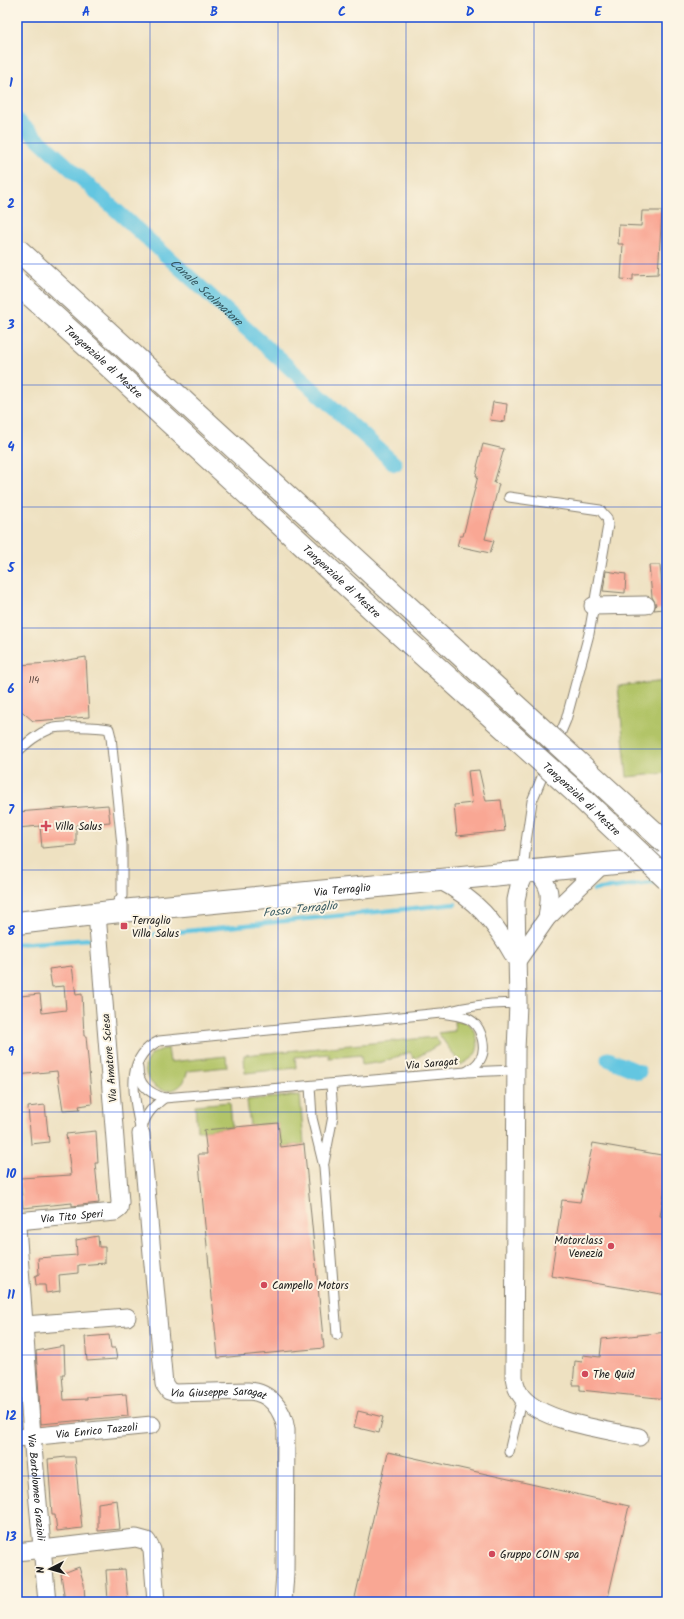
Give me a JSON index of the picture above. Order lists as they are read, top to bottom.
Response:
{
  "streets": {
    "main road": ["Tangenziale di Mestre", "Via Terraglio"],
    "street": [
      "Via Amatore Sciesa",
      "Via Tito Speri",
      "Via Giuseppe Saragat",
      "Via Enrico Tazzoli",
      "Via Bartolomeo Grazioli"
    ],
    "lane": ["Via Saragat"]
  },
  "crossings": [
    ["Via Terraglio", "Via Amatore Sciesa"],
    ["Via Amatore Sciesa", "Via Tito Speri"],
    ["Via Enrico Tazzoli", "Via Bartolomeo Grazioli"]
  ],
  "water": ["Canale Scolmatore", "Fosso Terraglio"],
  "places": {
    "health": ["Villa Salus"],
    "transit": ["Terraglio Villa Salus"],
    "other": [
      "Motorclass Venezia",
      "Campello Motors",
      "The Quid",
      "Gruppo COIN spa"
    ]
  },
  "house_numbers": ["114"],
  "north": "left",
  "grid": {
    "columns": [
      "A",
      "B",
      "C",
      "D",
      "E"
    ],
    "rows": [
      "1",
      "2",
      "3",
      "4",
      "5",
      "6",
      "7",
      "8",
      "9",
      "10",
      "11",
      "12",
      "13"
    ]
  }
}
